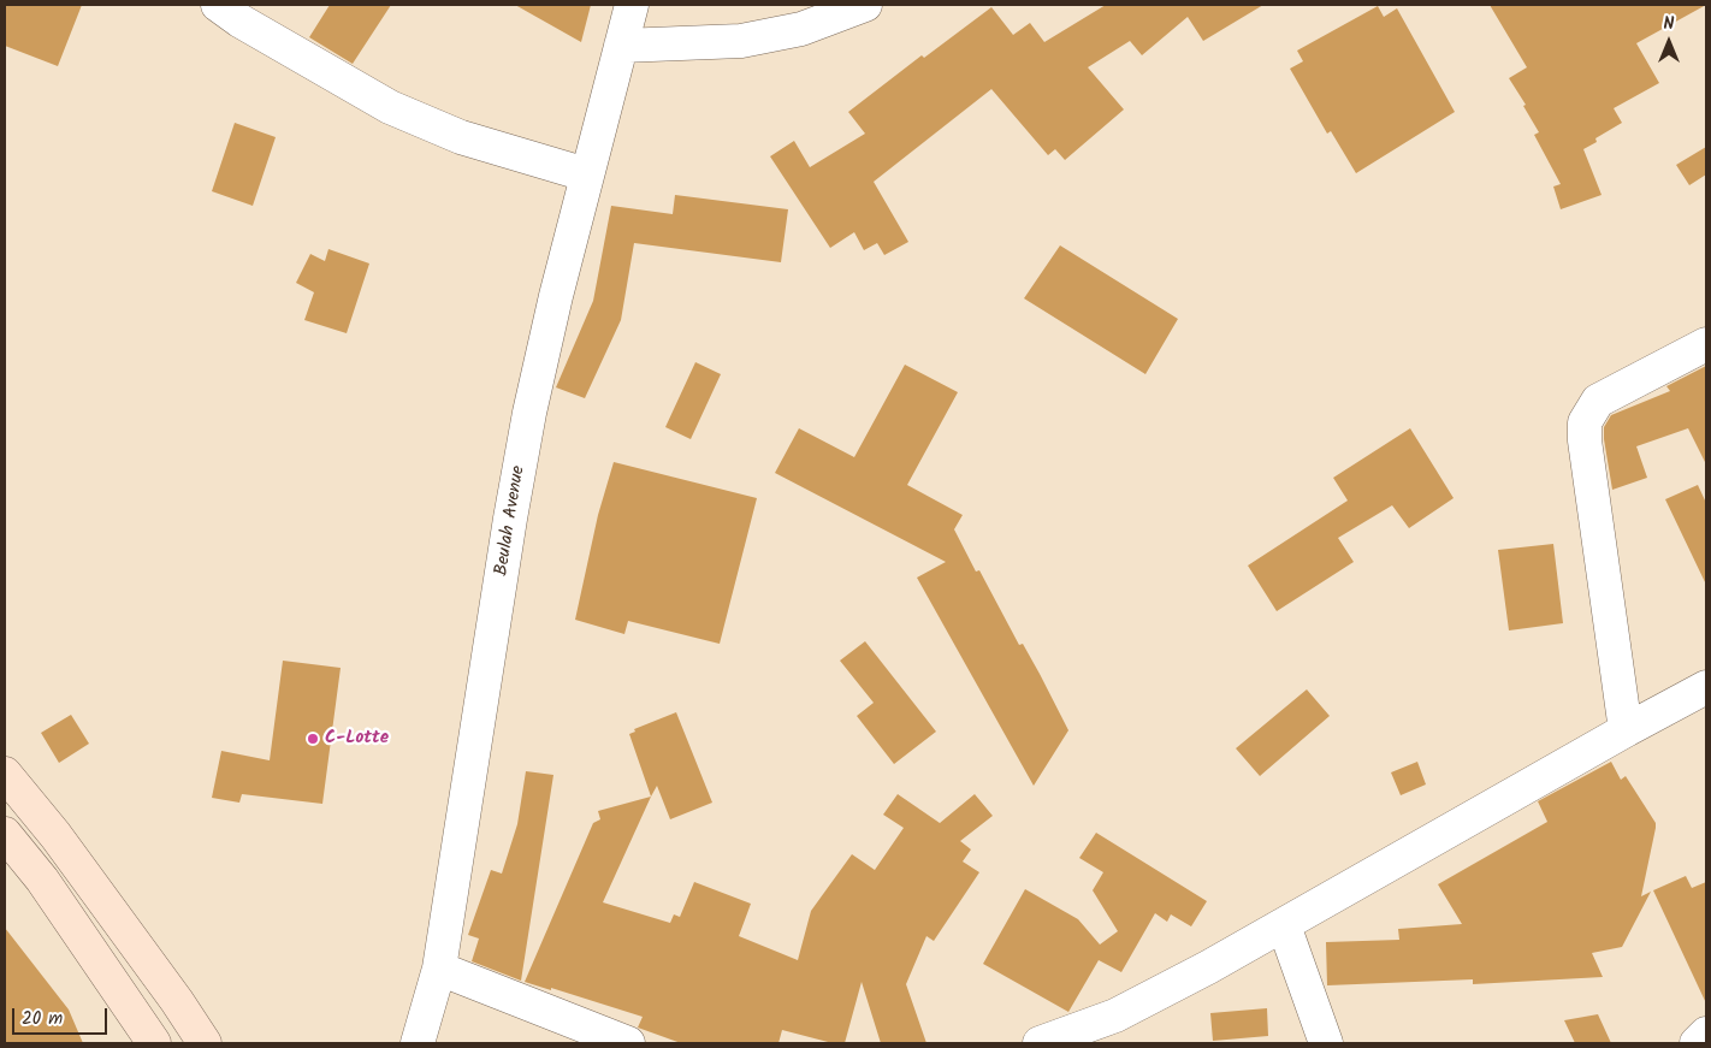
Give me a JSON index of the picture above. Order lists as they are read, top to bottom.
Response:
{
  "streets": {
    "street": ["Beulah Avenue"]
  },
  "places": ["C-Lotte"],
  "scale_bar": "20 m",
  "north": "top"
}
